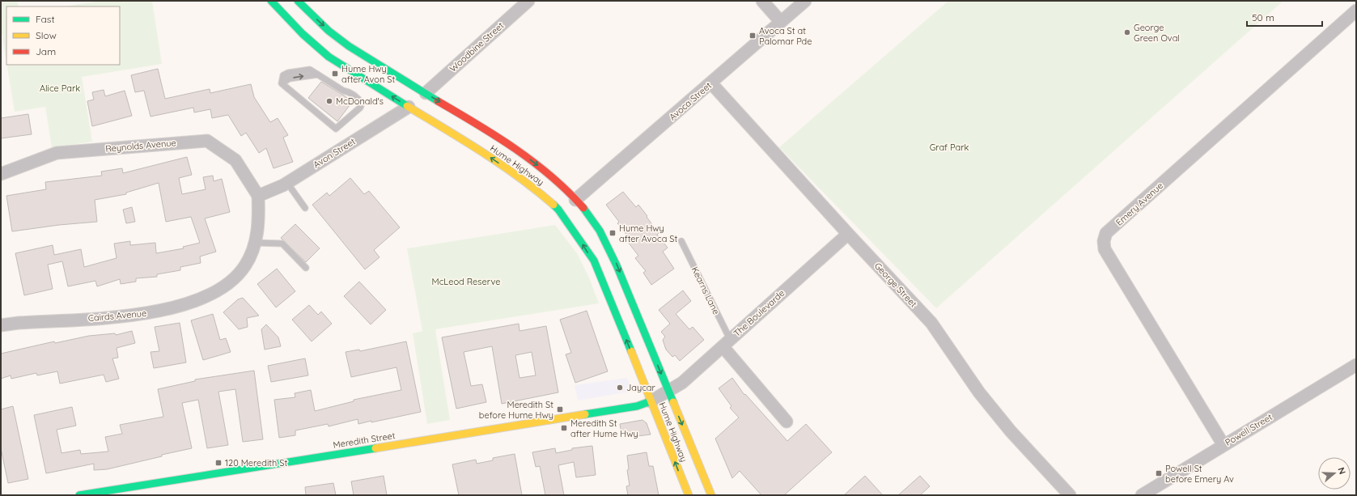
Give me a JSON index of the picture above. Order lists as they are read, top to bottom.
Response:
{
  "streets": {
    "main road": ["Hume Highway", "Meredith Street"],
    "street": [
      "Woodbine Street",
      "Avoca Street",
      "Reynolds Avenue",
      "Avon Street",
      "Emery Avenue",
      "George Street",
      "Kearns Lane",
      "The Boulevarde",
      "Cairds Avenue",
      "Powell Street"
    ]
  },
  "crossings": [
    ["Woodbine Street", "Hume Highway"],
    ["Avoca Street", "Hume Highway"],
    ["Avoca Street", "George Street"],
    ["Reynolds Avenue", "Avon Street"],
    ["Reynolds Avenue", "Cairds Avenue"],
    ["Avon Street", "Hume Highway"],
    ["Avon Street", "Cairds Avenue"],
    ["Hume Highway", "The Boulevarde"],
    ["Hume Highway", "Meredith Street"],
    ["Emery Avenue", "Powell Street"],
    ["George Street", "The Boulevarde"],
    ["Kearns Lane", "The Boulevarde"],
    ["The Boulevarde", "Meredith Street"]
  ],
  "parks": ["Alice Park", "Graf Park", "McLeod Reserve"],
  "places": {
    "other": ["George Green Oval", "McDonald's", "Jaycar"],
    "transit": [
      "Avoca St at Palomar Pde",
      "Hume Hwy after Avon St",
      "Hume Hwy after Avoca St",
      "Meredith St before Hume Hwy",
      "Meredith St after Hume Hwy",
      "120 Meredith St",
      "Powell St before Emery Av"
    ]
  },
  "legend": ["Fast", "Slow", "Jam"],
  "scale_bar": "50 m",
  "north": "right"
}
